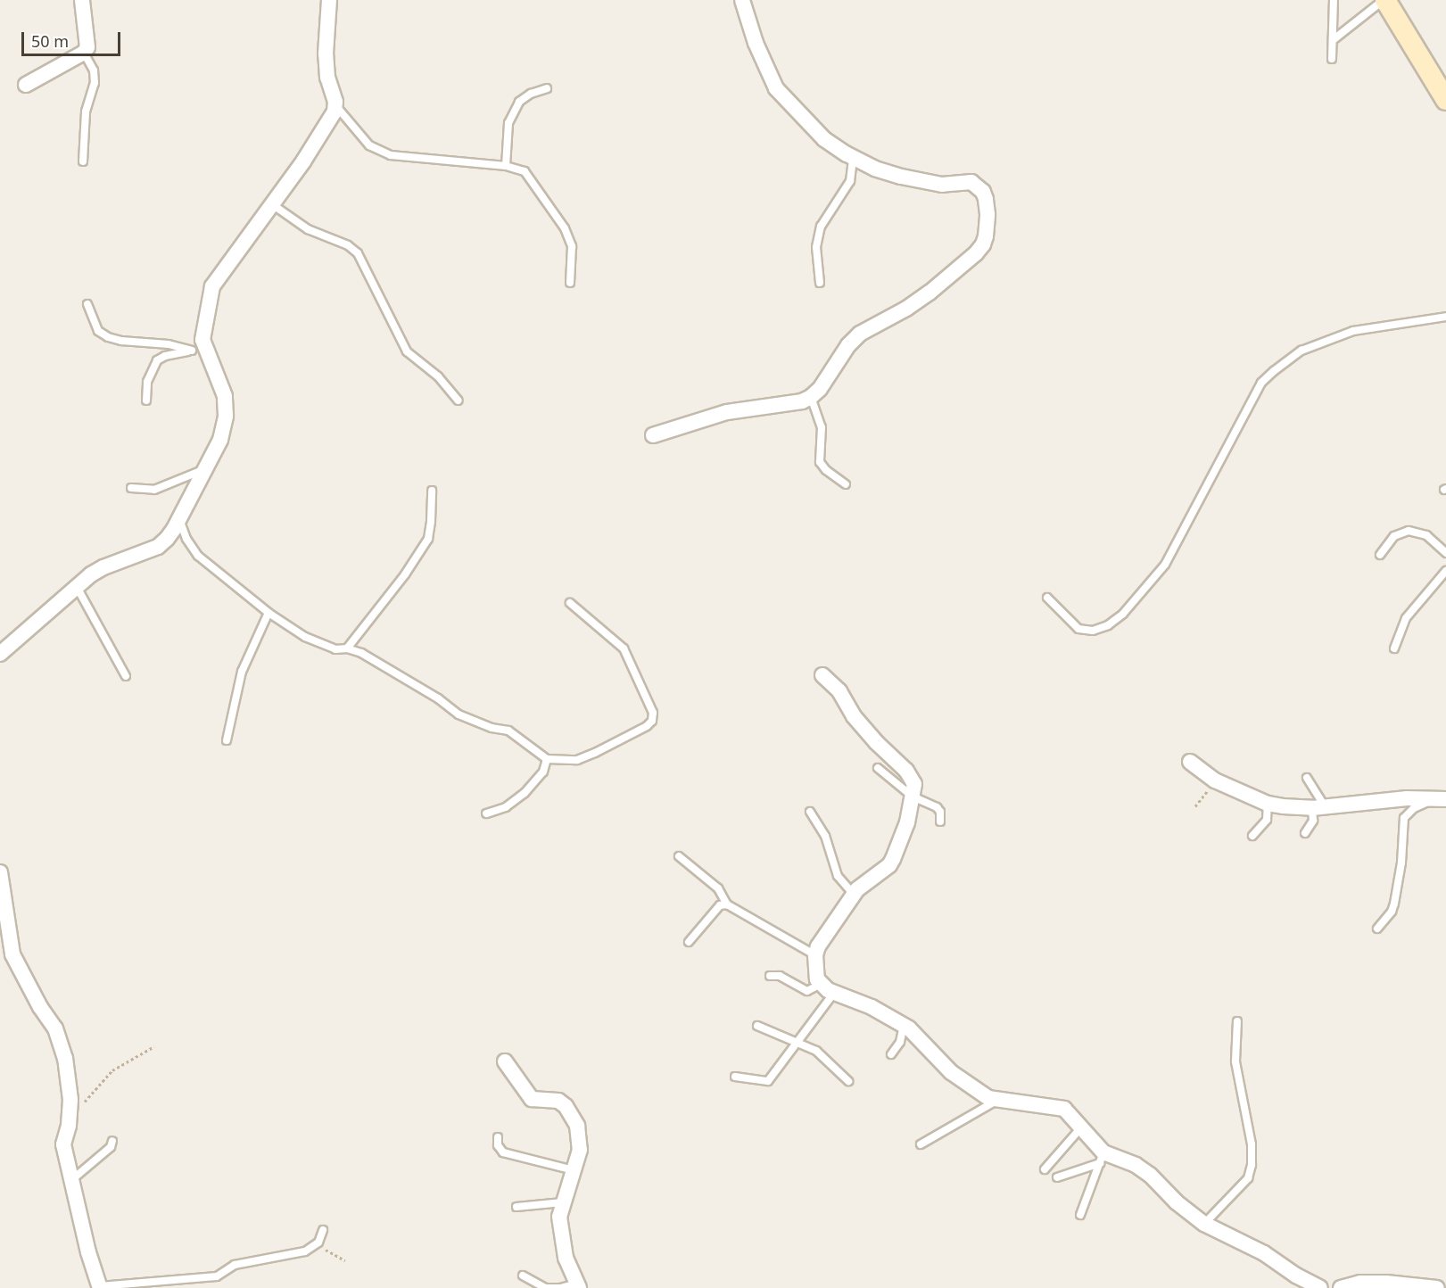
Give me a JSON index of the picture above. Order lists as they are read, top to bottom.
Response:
{
  "scale_bar": "50 m"
}
